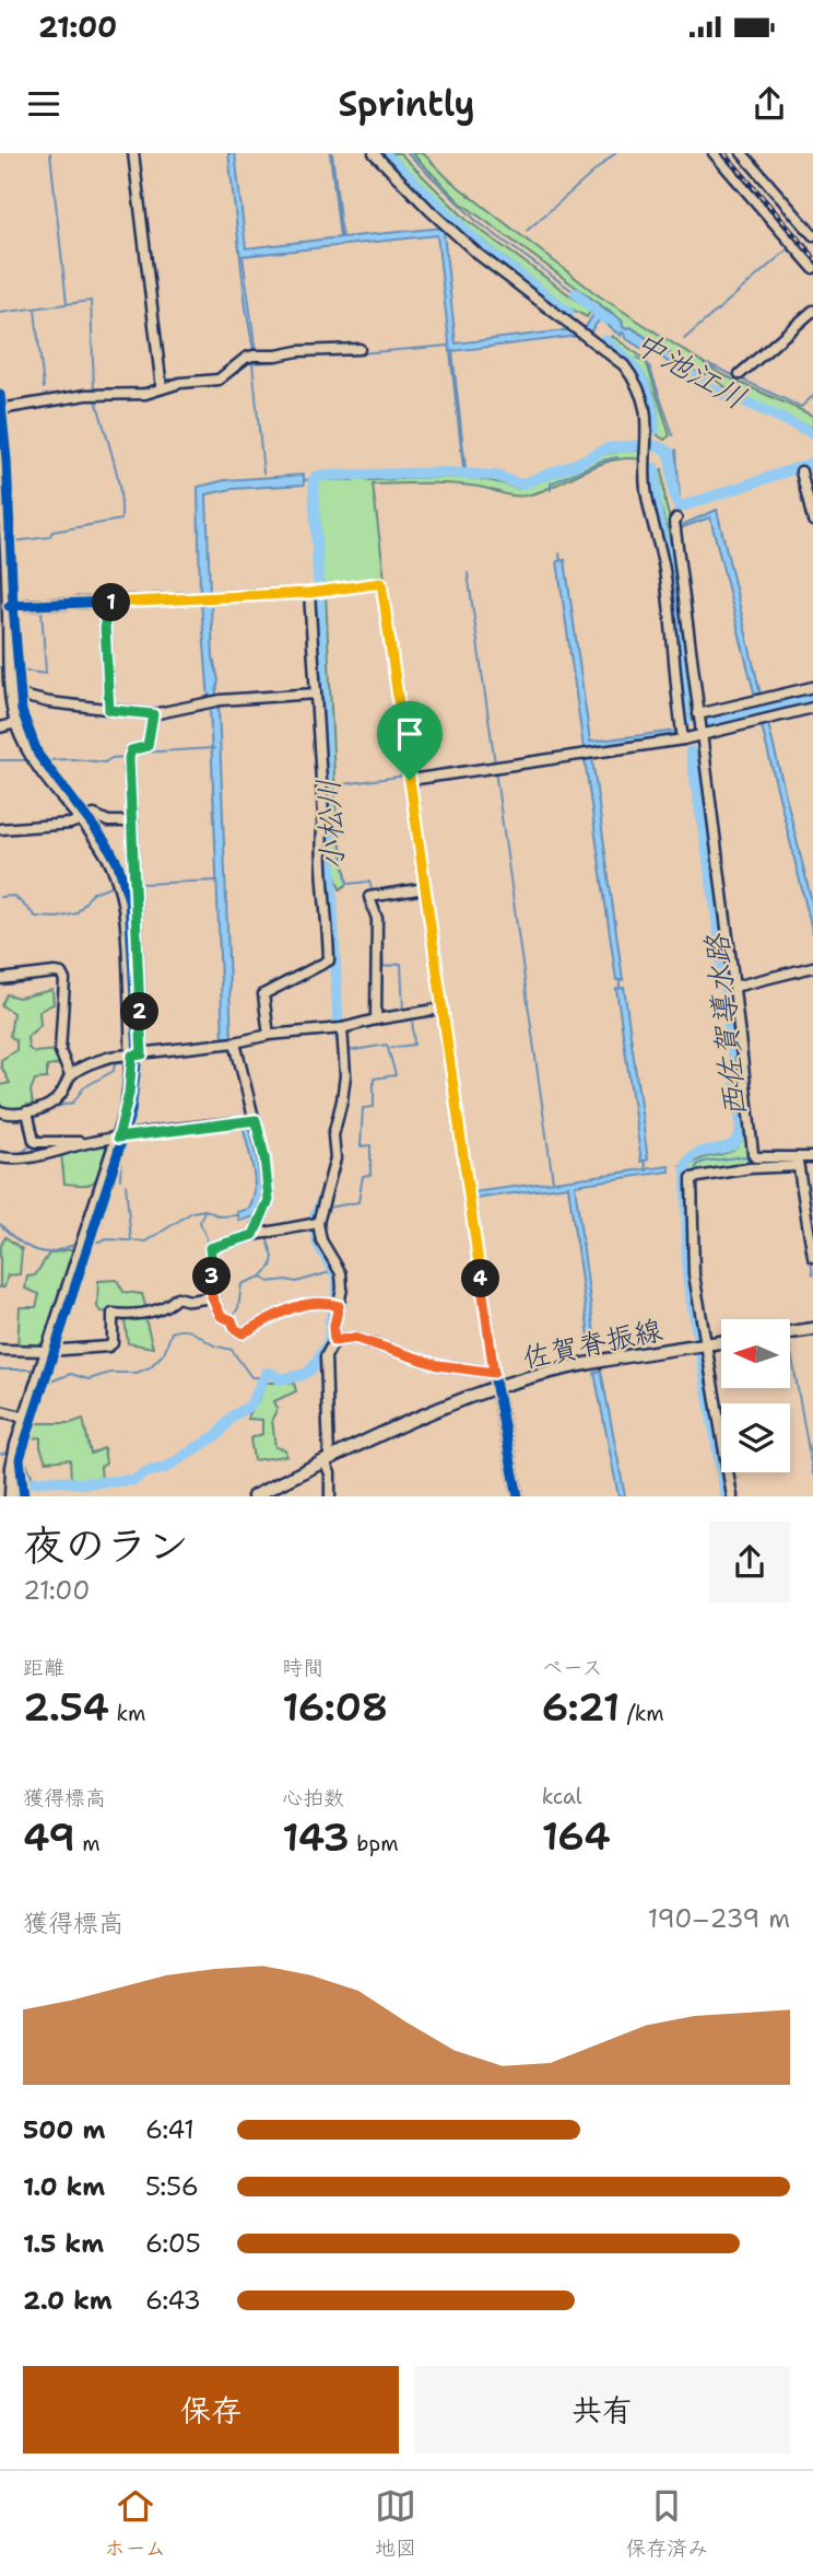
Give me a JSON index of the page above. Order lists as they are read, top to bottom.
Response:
{
  "streets": {
    "main road": ["佐賀脊振線"]
  },
  "water": ["中池江川", "小松川", "西佐賀導水路"],
  "north": "left",
  "page": {
    "status": "21:00",
    "header": "Sprintly",
    "pins": [
      "1",
      "2",
      "3",
      "4"
    ],
    "heading": ["夜のラン", "21:00"],
    "stats": [
      ["距離", "2.54 km"],
      ["時間", "16:08"],
      ["ペース", "6:21 /km"],
      ["獲得標高", "49 m"],
      ["心拍数", "143 bpm"],
      ["kcal", "164"]
    ],
    "chart": ["獲得標高", "190–239 m"],
    "list": [
      {
        "name": "500 m",
        "note": "6:41"
      },
      {
        "name": "1.0 km",
        "note": "5:56"
      },
      {
        "name": "1.5 km",
        "note": "6:05"
      },
      {
        "name": "2.0 km",
        "note": "6:43"
      }
    ],
    "buttons": ["保存", "共有"],
    "tabs": ["ホーム", "地図", "保存済み"]
  }
}
